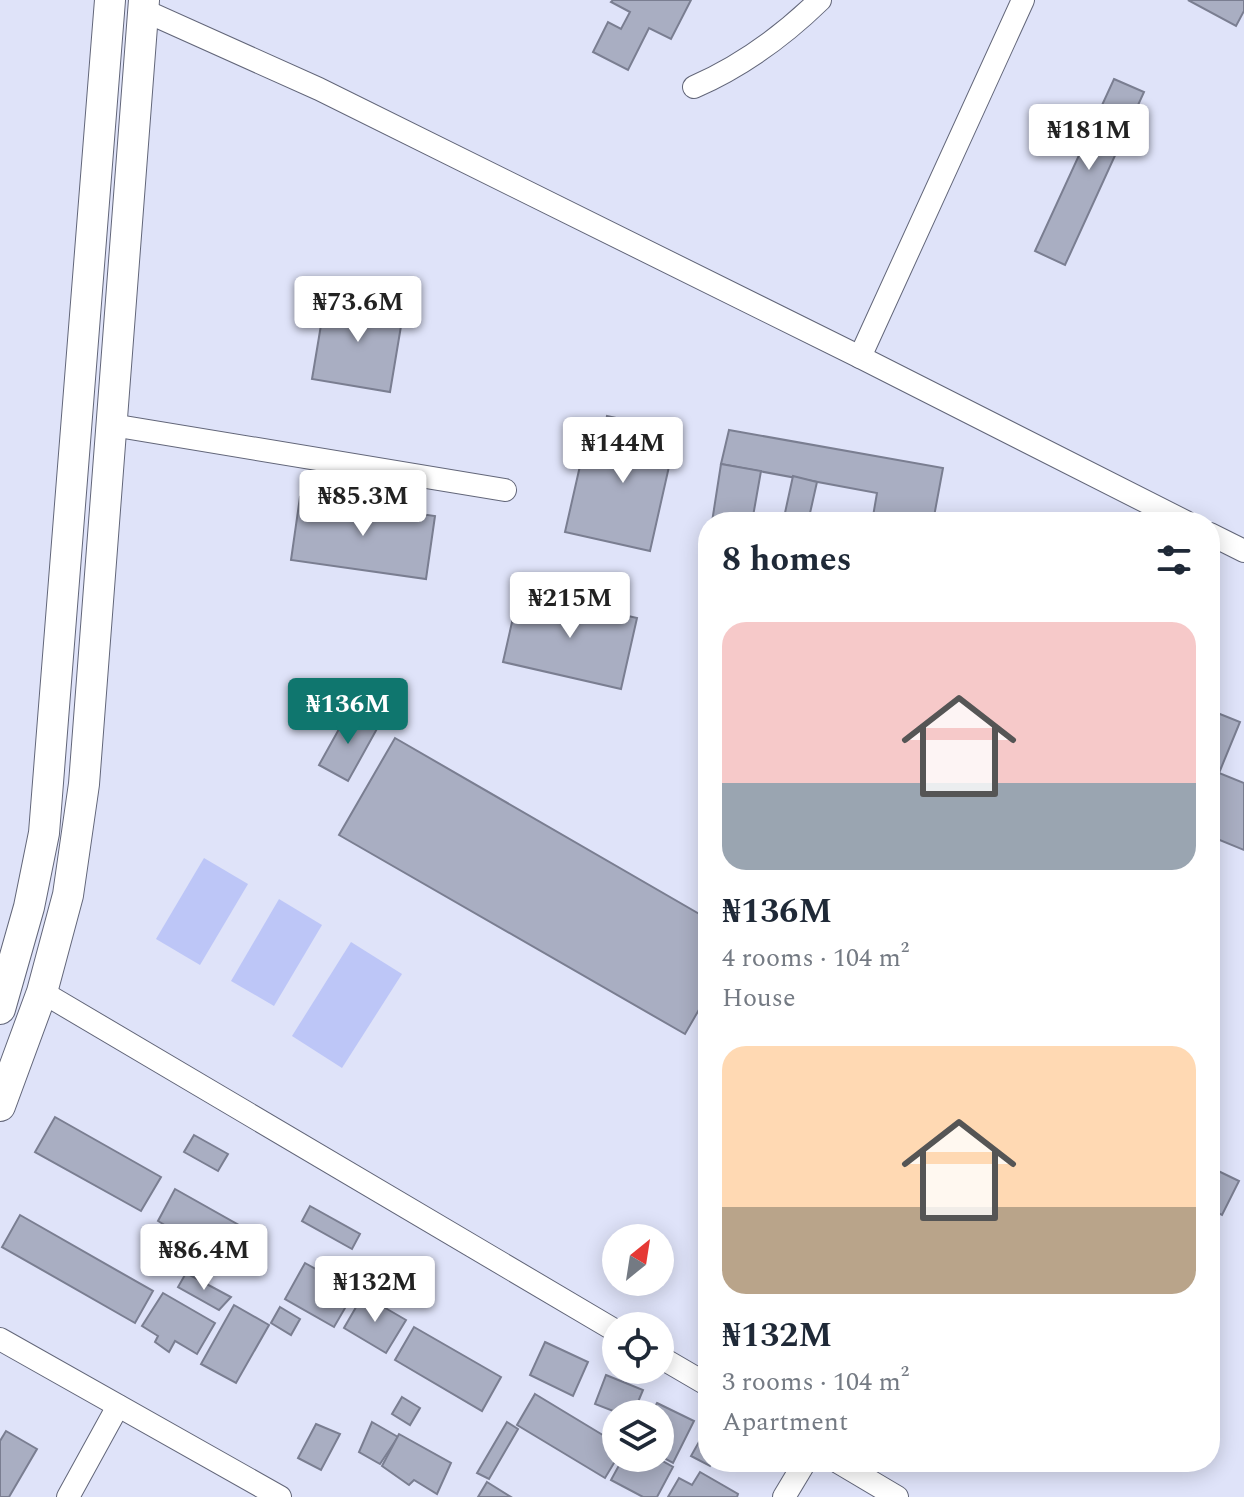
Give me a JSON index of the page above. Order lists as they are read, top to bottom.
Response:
{
  "north": "top right",
  "page": {
    "price": [
      "₦181M",
      "₦73.6M",
      "₦144M",
      "₦85.3M",
      "₦215M",
      "₦136M",
      "₦86.4M",
      "₦132M"
    ],
    "heading": "8 homes",
    "list": [
      {
        "name": "₦136M",
        "note": "4 rooms · 104 m² · House"
      },
      {
        "name": "₦132M",
        "note": "3 rooms · 104 m² · Apartment"
      }
    ]
  }
}
